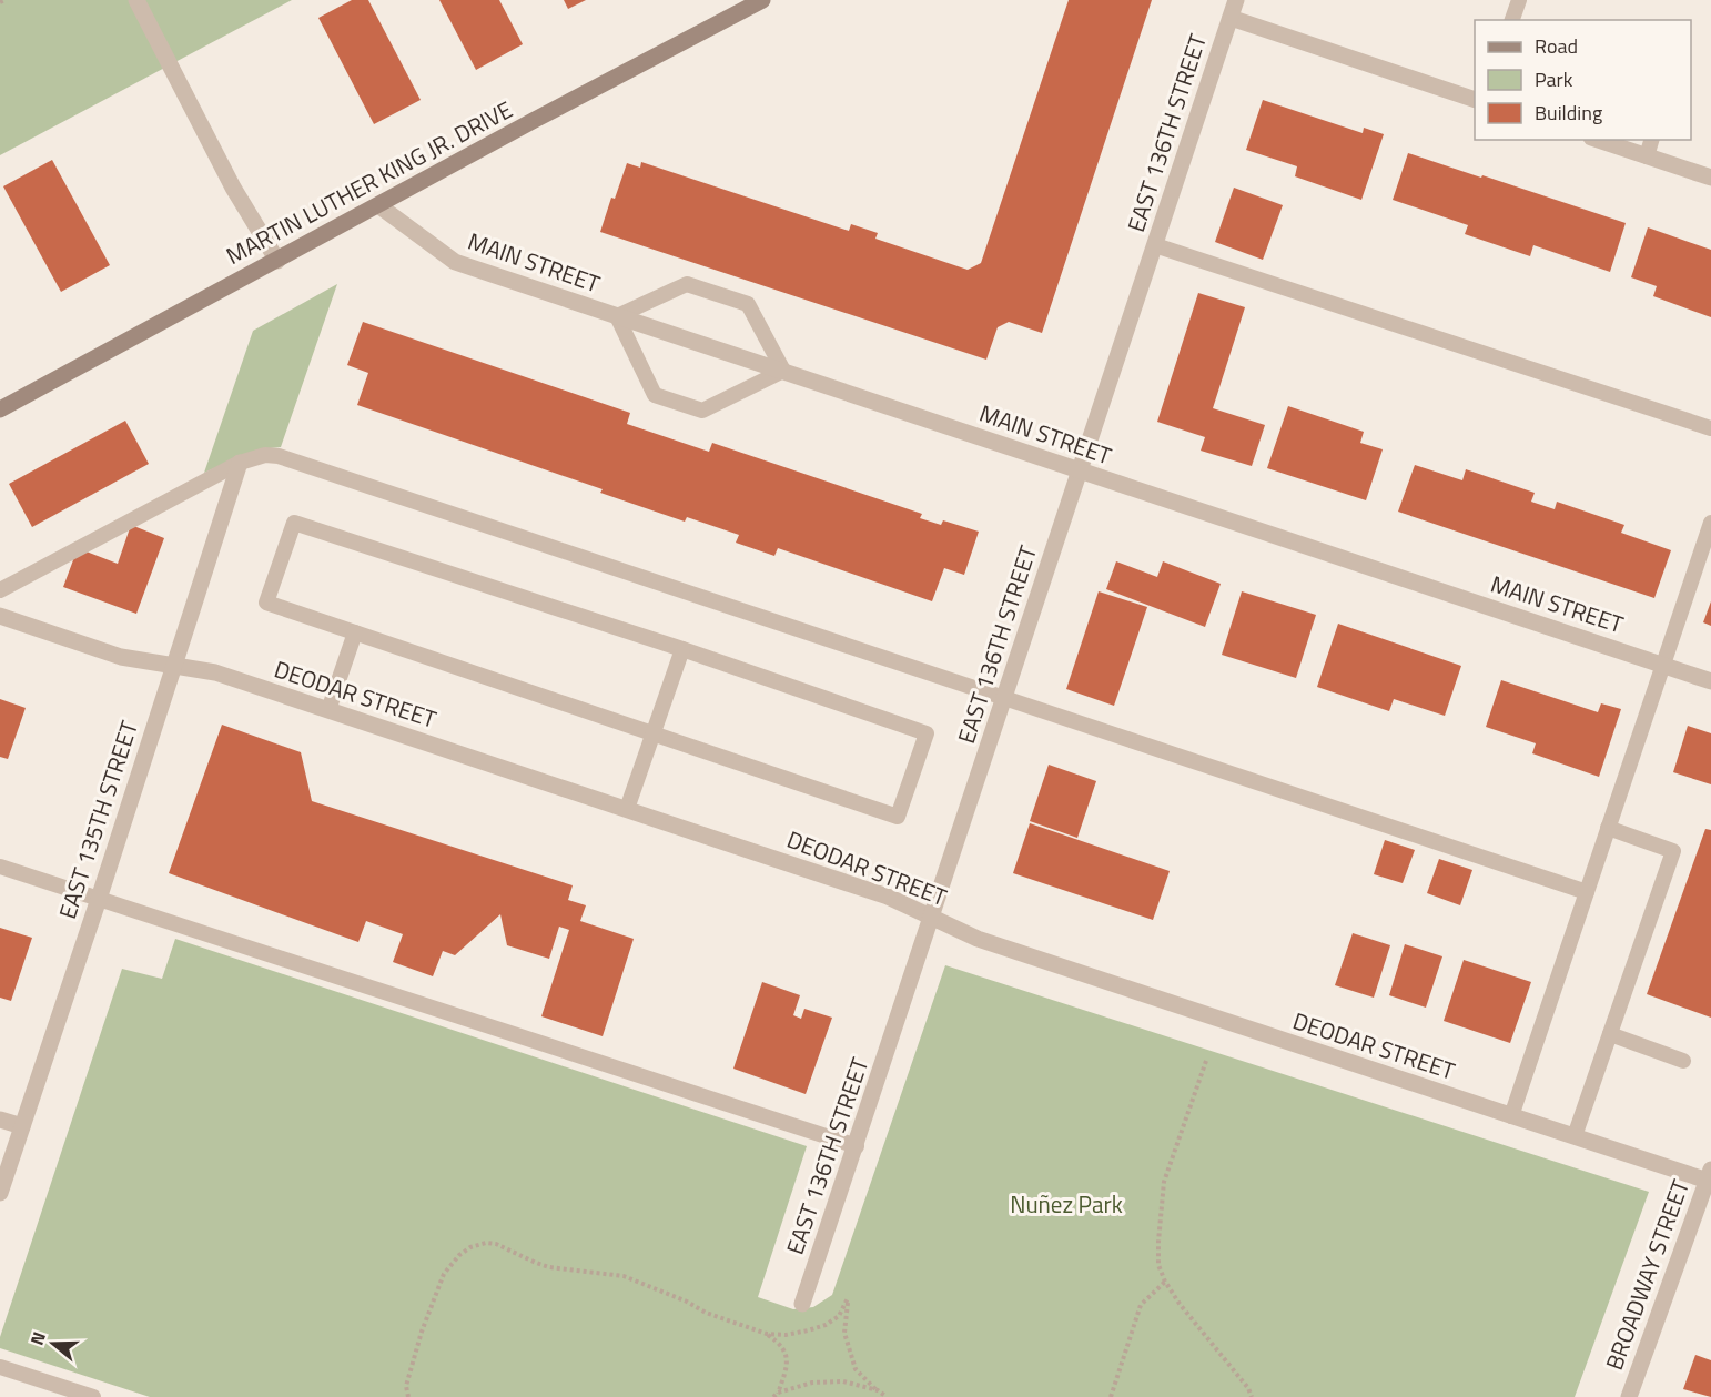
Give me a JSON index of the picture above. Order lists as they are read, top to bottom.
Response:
{
  "streets": {
    "main road": ["MARTIN LUTHER KING JR. DRIVE"],
    "street": [
      "EAST 136TH STREET",
      "MAIN STREET",
      "DEODAR STREET",
      "EAST 135TH STREET",
      "BROADWAY STREET"
    ]
  },
  "crossings": [
    ["EAST 136TH STREET", "MAIN STREET"],
    ["EAST 136TH STREET", "DEODAR STREET"],
    ["MARTIN LUTHER KING JR. DRIVE", "MAIN STREET"],
    ["DEODAR STREET", "EAST 135TH STREET"],
    ["DEODAR STREET", "BROADWAY STREET"]
  ],
  "parks": ["Nuñez Park"],
  "legend": ["Road", "Park", "Building"],
  "north": "left"
}
